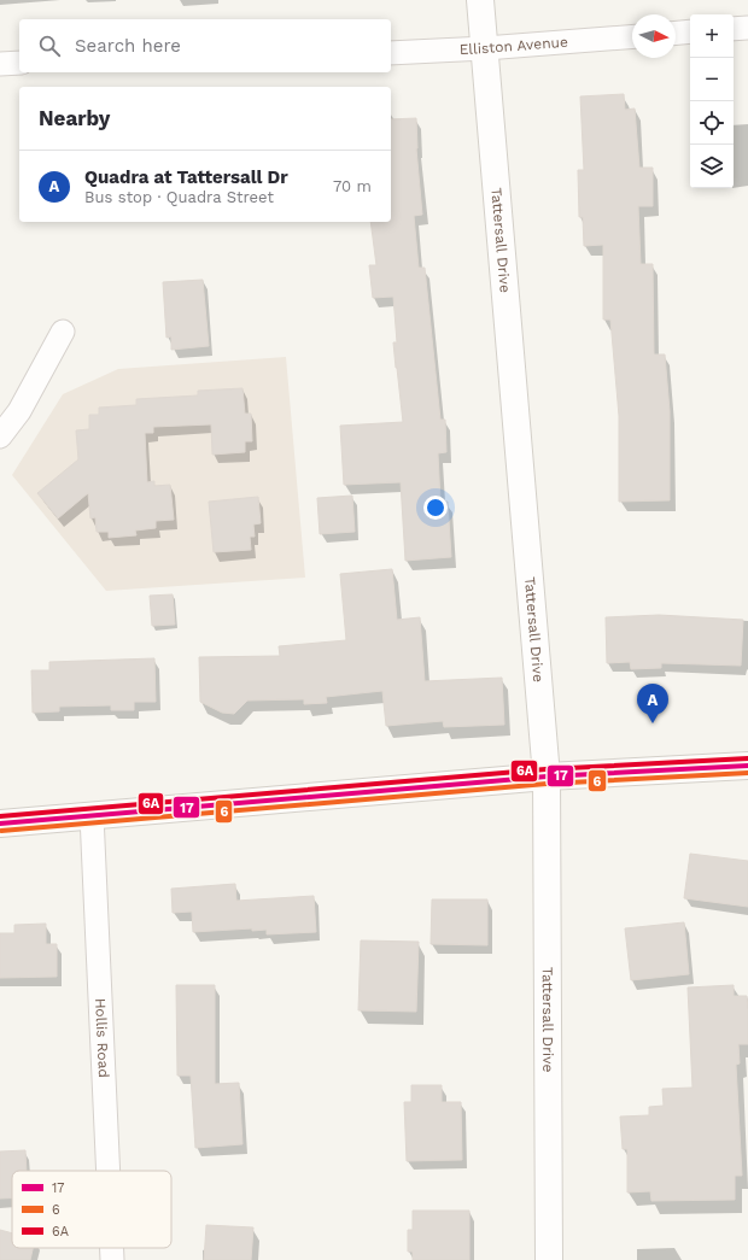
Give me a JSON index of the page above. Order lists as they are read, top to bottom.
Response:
{
  "streets": {
    "main road": ["Tattersall Drive"],
    "street": ["Elliston Avenue", "Hollis Road"]
  },
  "crossings": [
    ["Elliston Avenue", "Tattersall Drive"]
  ],
  "lines": ["transit line 6A", "transit line 17", "transit line 6"],
  "legend": ["17", "6", "6A"],
  "north": "right",
  "page": {
    "map_buttons": ["+", "−"],
    "search": "Search here",
    "heading": "Nearby",
    "list": [
      {
        "mark": "A",
        "name": "Quadra at Tattersall Dr",
        "note": "Bus stop · Quadra Street",
        "value": "70 m"
      }
    ],
    "pins": "A"
  }
}
